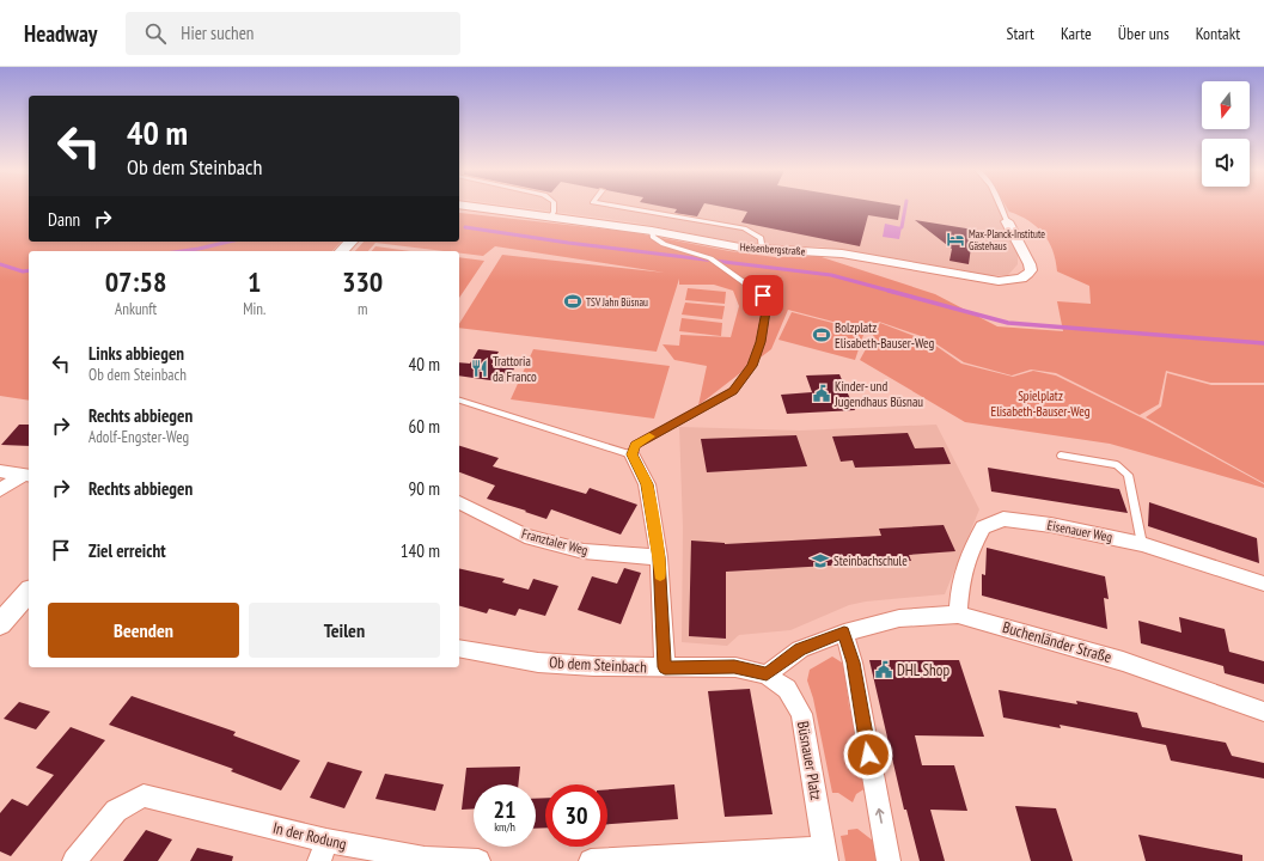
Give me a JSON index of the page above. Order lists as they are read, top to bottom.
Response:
{
  "streets": {
    "street": [
      "Heisenbergstraße",
      "Eisenauer Weg",
      "Franztaler Weg",
      "Buchenländer Straße",
      "Ob dem Steinbach",
      "Büsnauer Platz",
      "In der Rodung"
    ]
  },
  "crossings": [
    ["Eisenauer Weg", "Buchenländer Straße"],
    ["Ob dem Steinbach", "Büsnauer Platz"]
  ],
  "parks": ["Spielplatz Elisabeth-Bauser-Weg"],
  "places": {
    "hotel": ["Max-Planck-Institute Gästehaus"],
    "sports": ["TSV Jahn Büsnau", "Bolzplatz Elisabeth-Bauser-Weg"],
    "restaurant": ["Trattoria da Franco"],
    "public building": ["Kinder- und Jugendhaus Büsnau", "DHL Shop"],
    "school or university": ["Steinbachschule"]
  },
  "north": "bottom",
  "page": {
    "header": "Headway",
    "search": "Hier suchen",
    "nav": [
      "Start",
      "Karte",
      "Über uns",
      "Kontakt"
    ],
    "turn": ["40 m", "Ob dem Steinbach"],
    "then": "Dann",
    "eta": [
      "07:58",
      "Ankunft",
      "1",
      "Min.",
      "330",
      "m"
    ],
    "list": [
      {
        "name": "Links abbiegen",
        "note": "Ob dem Steinbach",
        "value": "40 m"
      },
      {
        "name": "Rechts abbiegen",
        "note": "Adolf-Engster-Weg",
        "value": "60 m"
      },
      {
        "name": "Rechts abbiegen",
        "value": "90 m"
      },
      {
        "name": "Ziel erreicht",
        "value": "140 m"
      }
    ],
    "buttons": ["Beenden", "Teilen"],
    "speed": "21 km/h",
    "limit": "30"
  }
}
